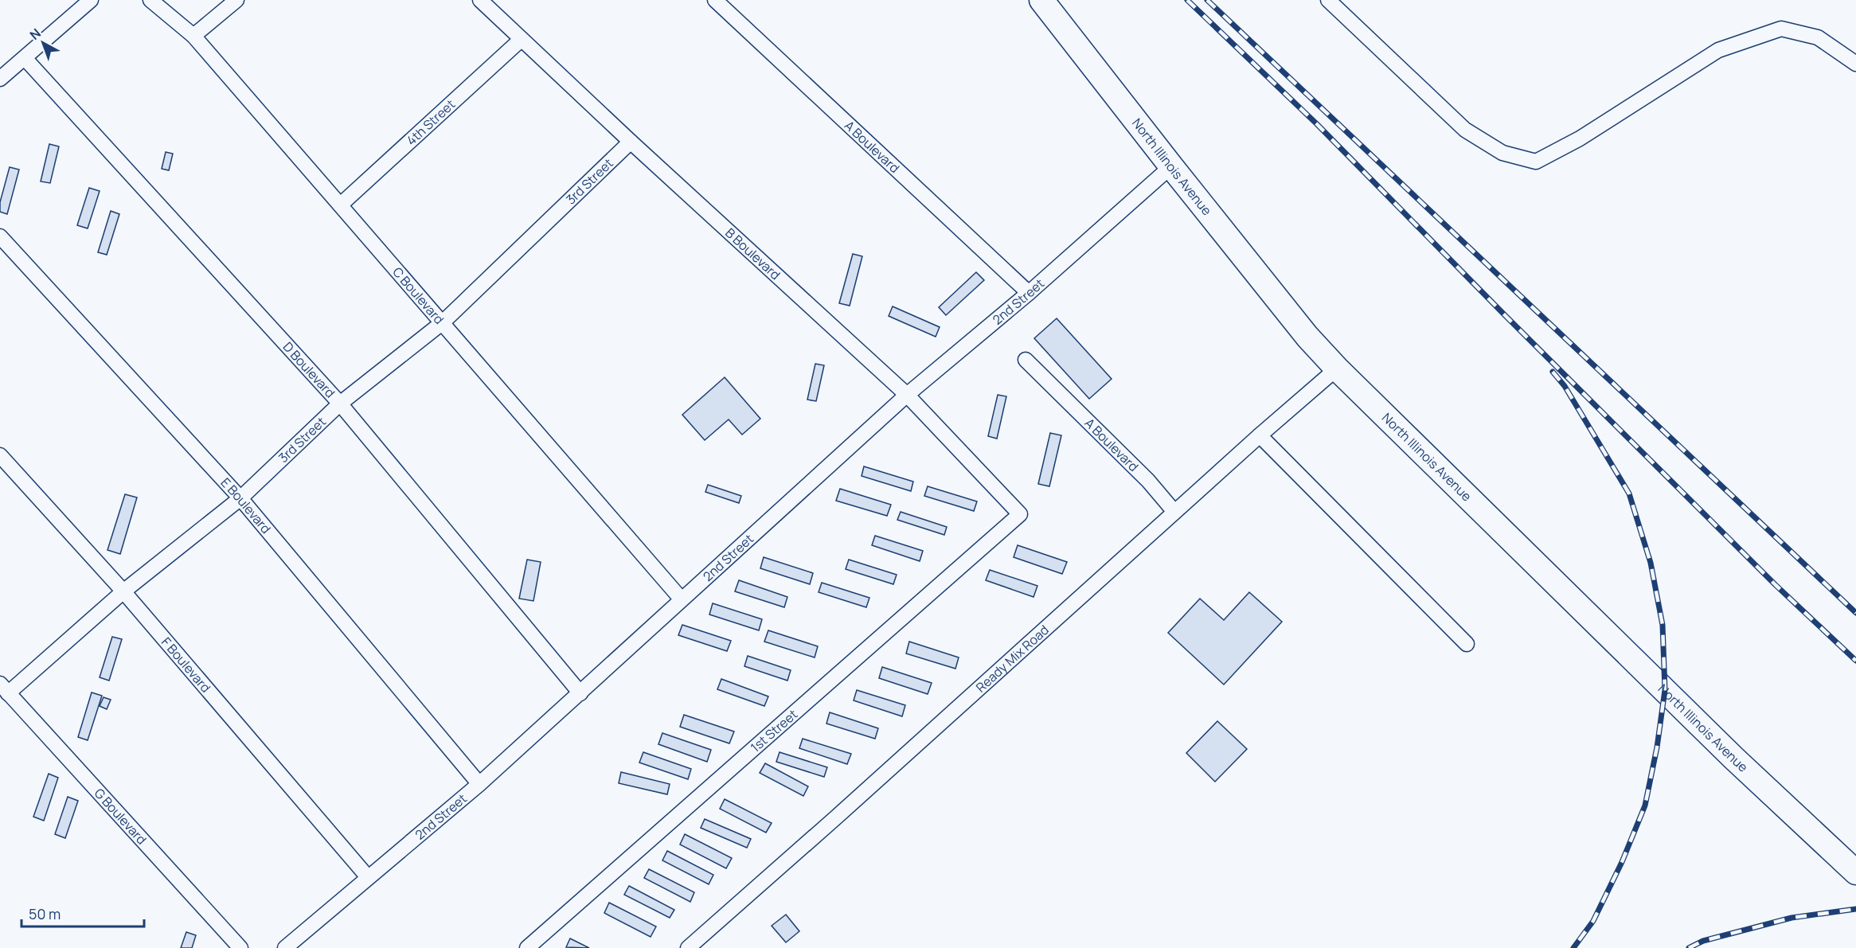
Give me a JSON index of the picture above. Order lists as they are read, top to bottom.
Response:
{
  "streets": {
    "main road": ["North Illinois Avenue"],
    "street": [
      "4th Street",
      "A Boulevard",
      "3rd Street",
      "B Boulevard",
      "C Boulevard",
      "2nd Street",
      "D Boulevard",
      "E Boulevard",
      "Ready Mix Road",
      "F Boulevard",
      "1st Street",
      "G Boulevard"
    ]
  },
  "crossings": [
    ["4th Street", "B Boulevard"],
    ["4th Street", "C Boulevard"],
    ["A Boulevard", "2nd Street"],
    ["A Boulevard", "Ready Mix Road"],
    ["North Illinois Avenue", "2nd Street"],
    ["North Illinois Avenue", "Ready Mix Road"],
    ["3rd Street", "B Boulevard"],
    ["3rd Street", "C Boulevard"],
    ["3rd Street", "D Boulevard"],
    ["3rd Street", "E Boulevard"],
    ["3rd Street", "F Boulevard"],
    ["3rd Street", "G Boulevard"],
    ["B Boulevard", "2nd Street"],
    ["B Boulevard", "1st Street"],
    ["C Boulevard", "2nd Street"],
    ["2nd Street", "D Boulevard"],
    ["2nd Street", "E Boulevard"],
    ["2nd Street", "F Boulevard"]
  ],
  "scale_bar": "50 m",
  "north": "top left"
}
